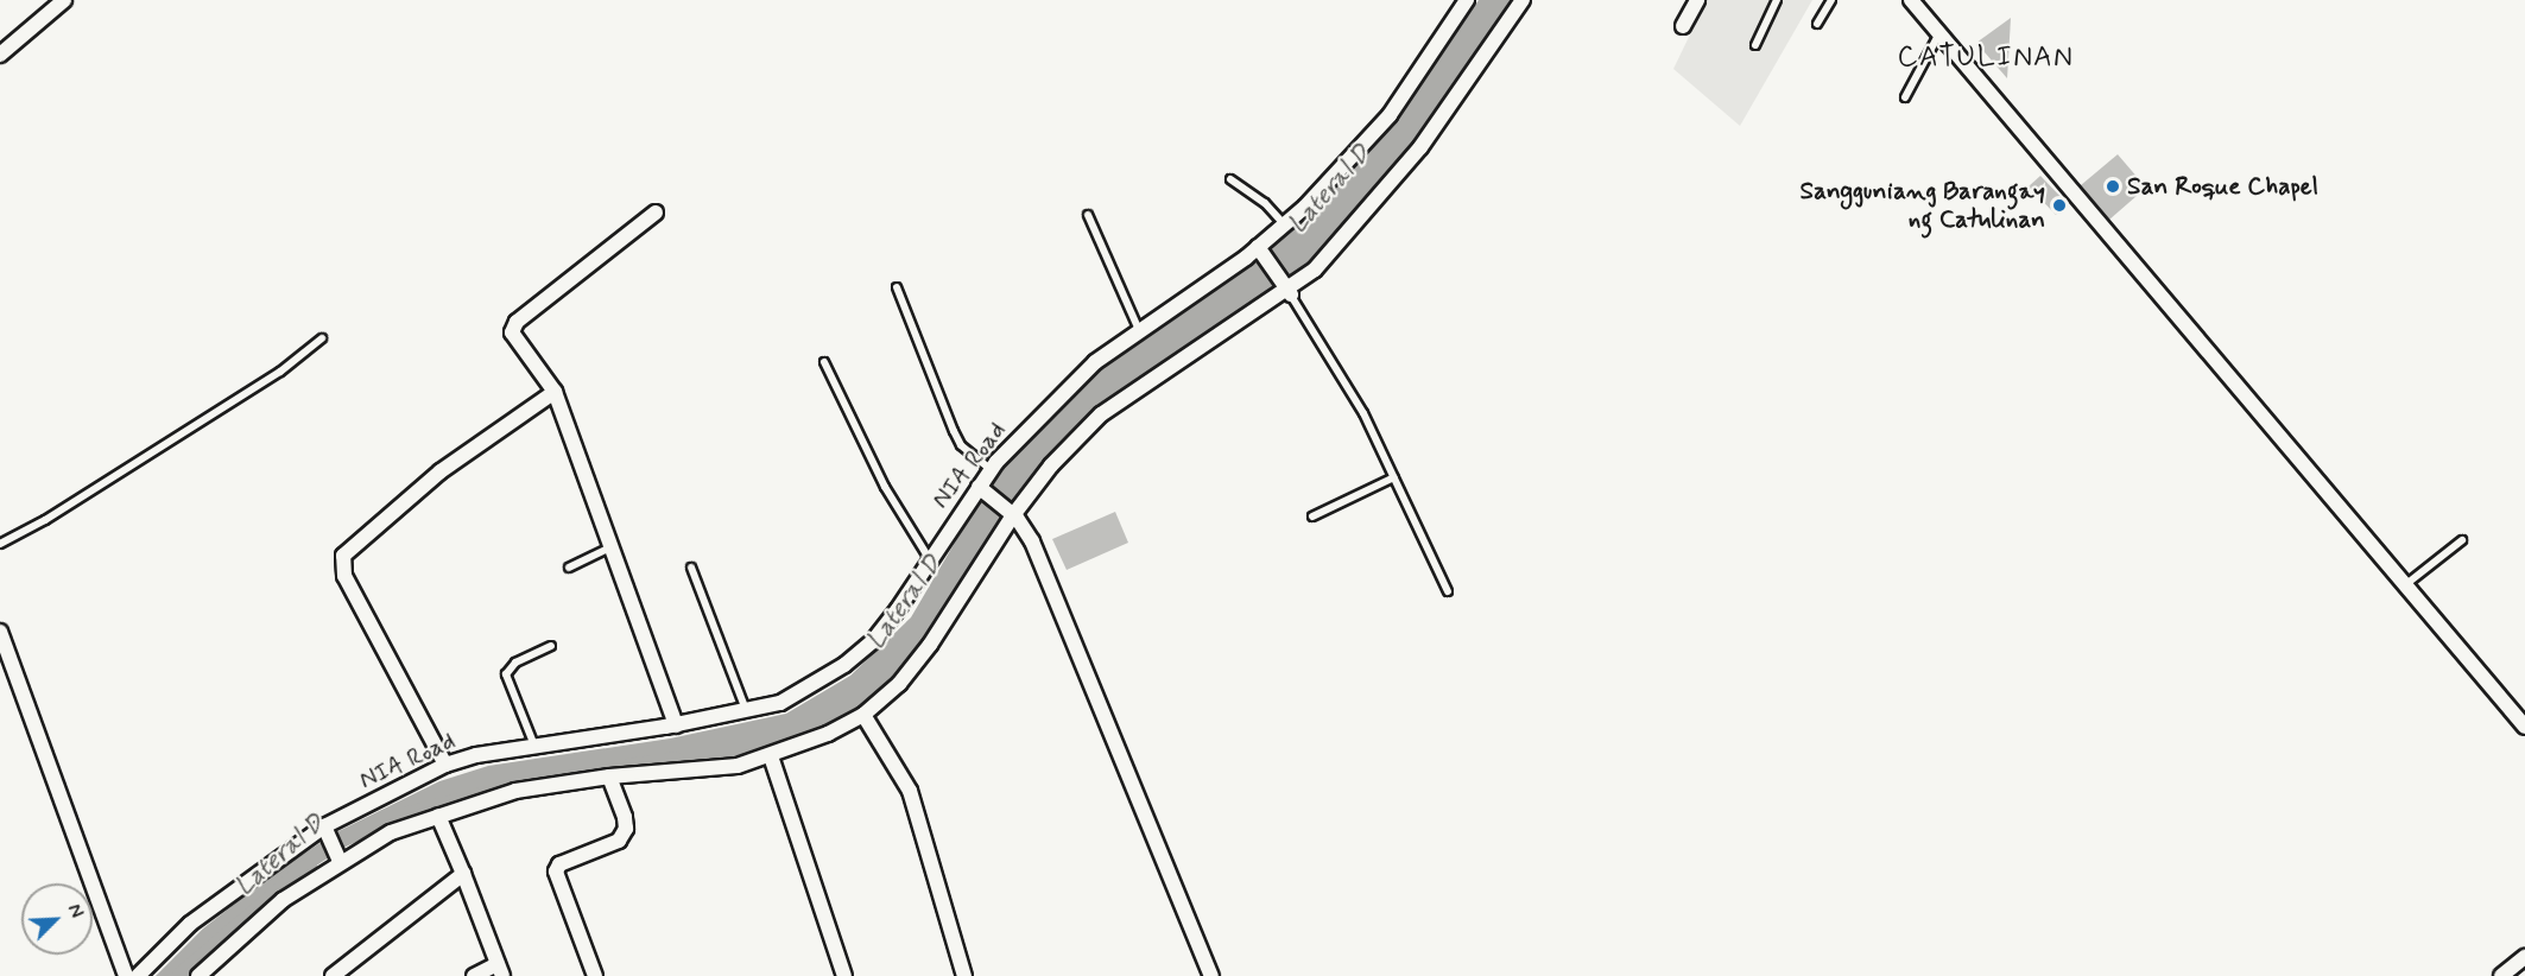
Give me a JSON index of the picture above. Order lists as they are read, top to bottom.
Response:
{
  "streets": {
    "street": ["NIA Road"]
  },
  "districts": ["CATULINAN"],
  "water": ["Lateral D"],
  "places": ["San Roque Chapel", "Sangguniang Barangay ng Catulinan"],
  "north": "top right"
}
